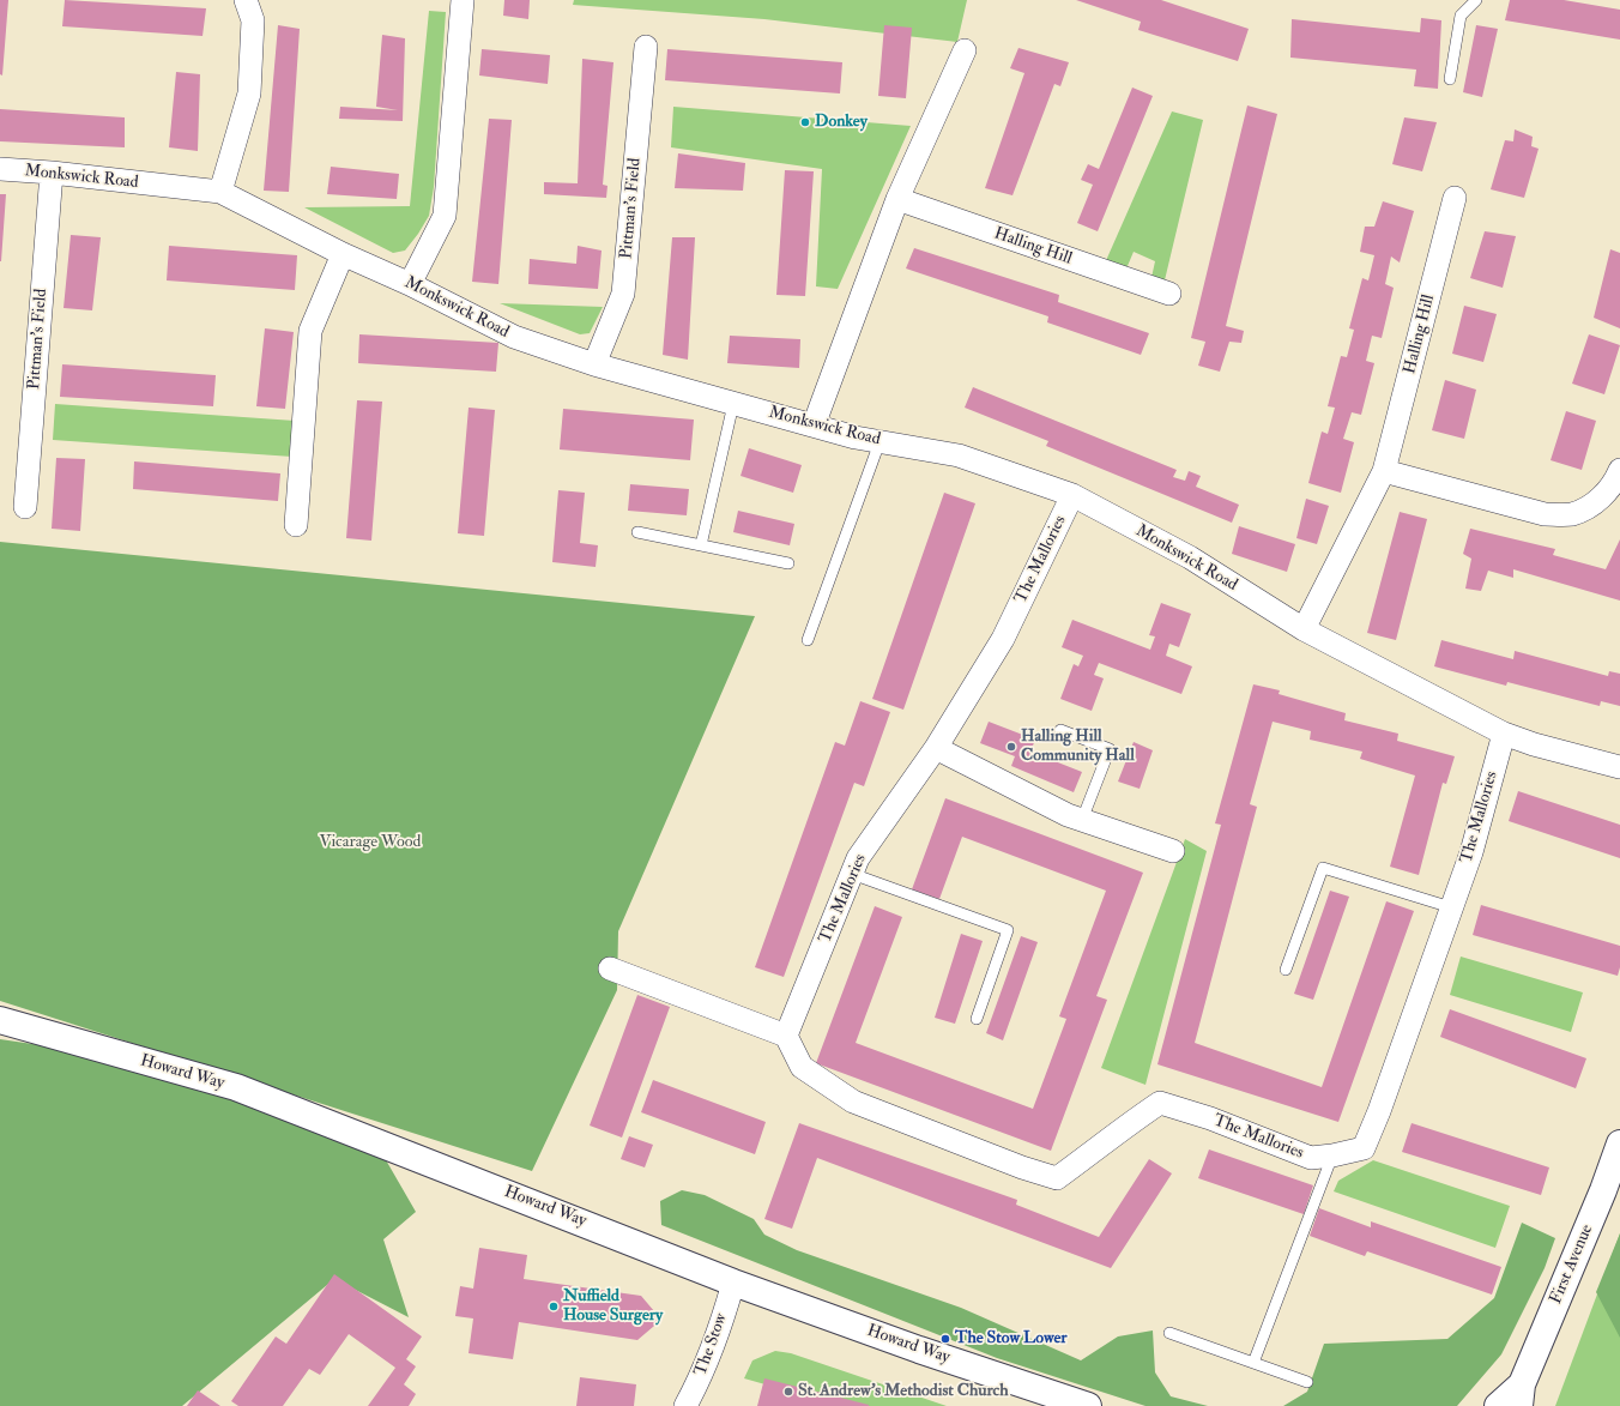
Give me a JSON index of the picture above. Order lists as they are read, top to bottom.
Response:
{
  "streets": {
    "street": [
      "Monkswick Road",
      "Pittman's Field",
      "Halling Hill",
      "The Mallories",
      "Howard Way",
      "First Avenue",
      "The Stow"
    ]
  },
  "crossings": [
    ["Monkswick Road", "Pittman's Field"],
    ["Monkswick Road", "Halling Hill"],
    ["Monkswick Road", "The Mallories"],
    ["Howard Way", "The Stow"]
  ],
  "parks": ["Vicarage Wood"],
  "places": [
    "Donkey",
    "Halling Hill Community Hall",
    "Nuffield House Surgery",
    "The Stow Lower",
    "St. Andrew's Methodist Church"
  ]
}
